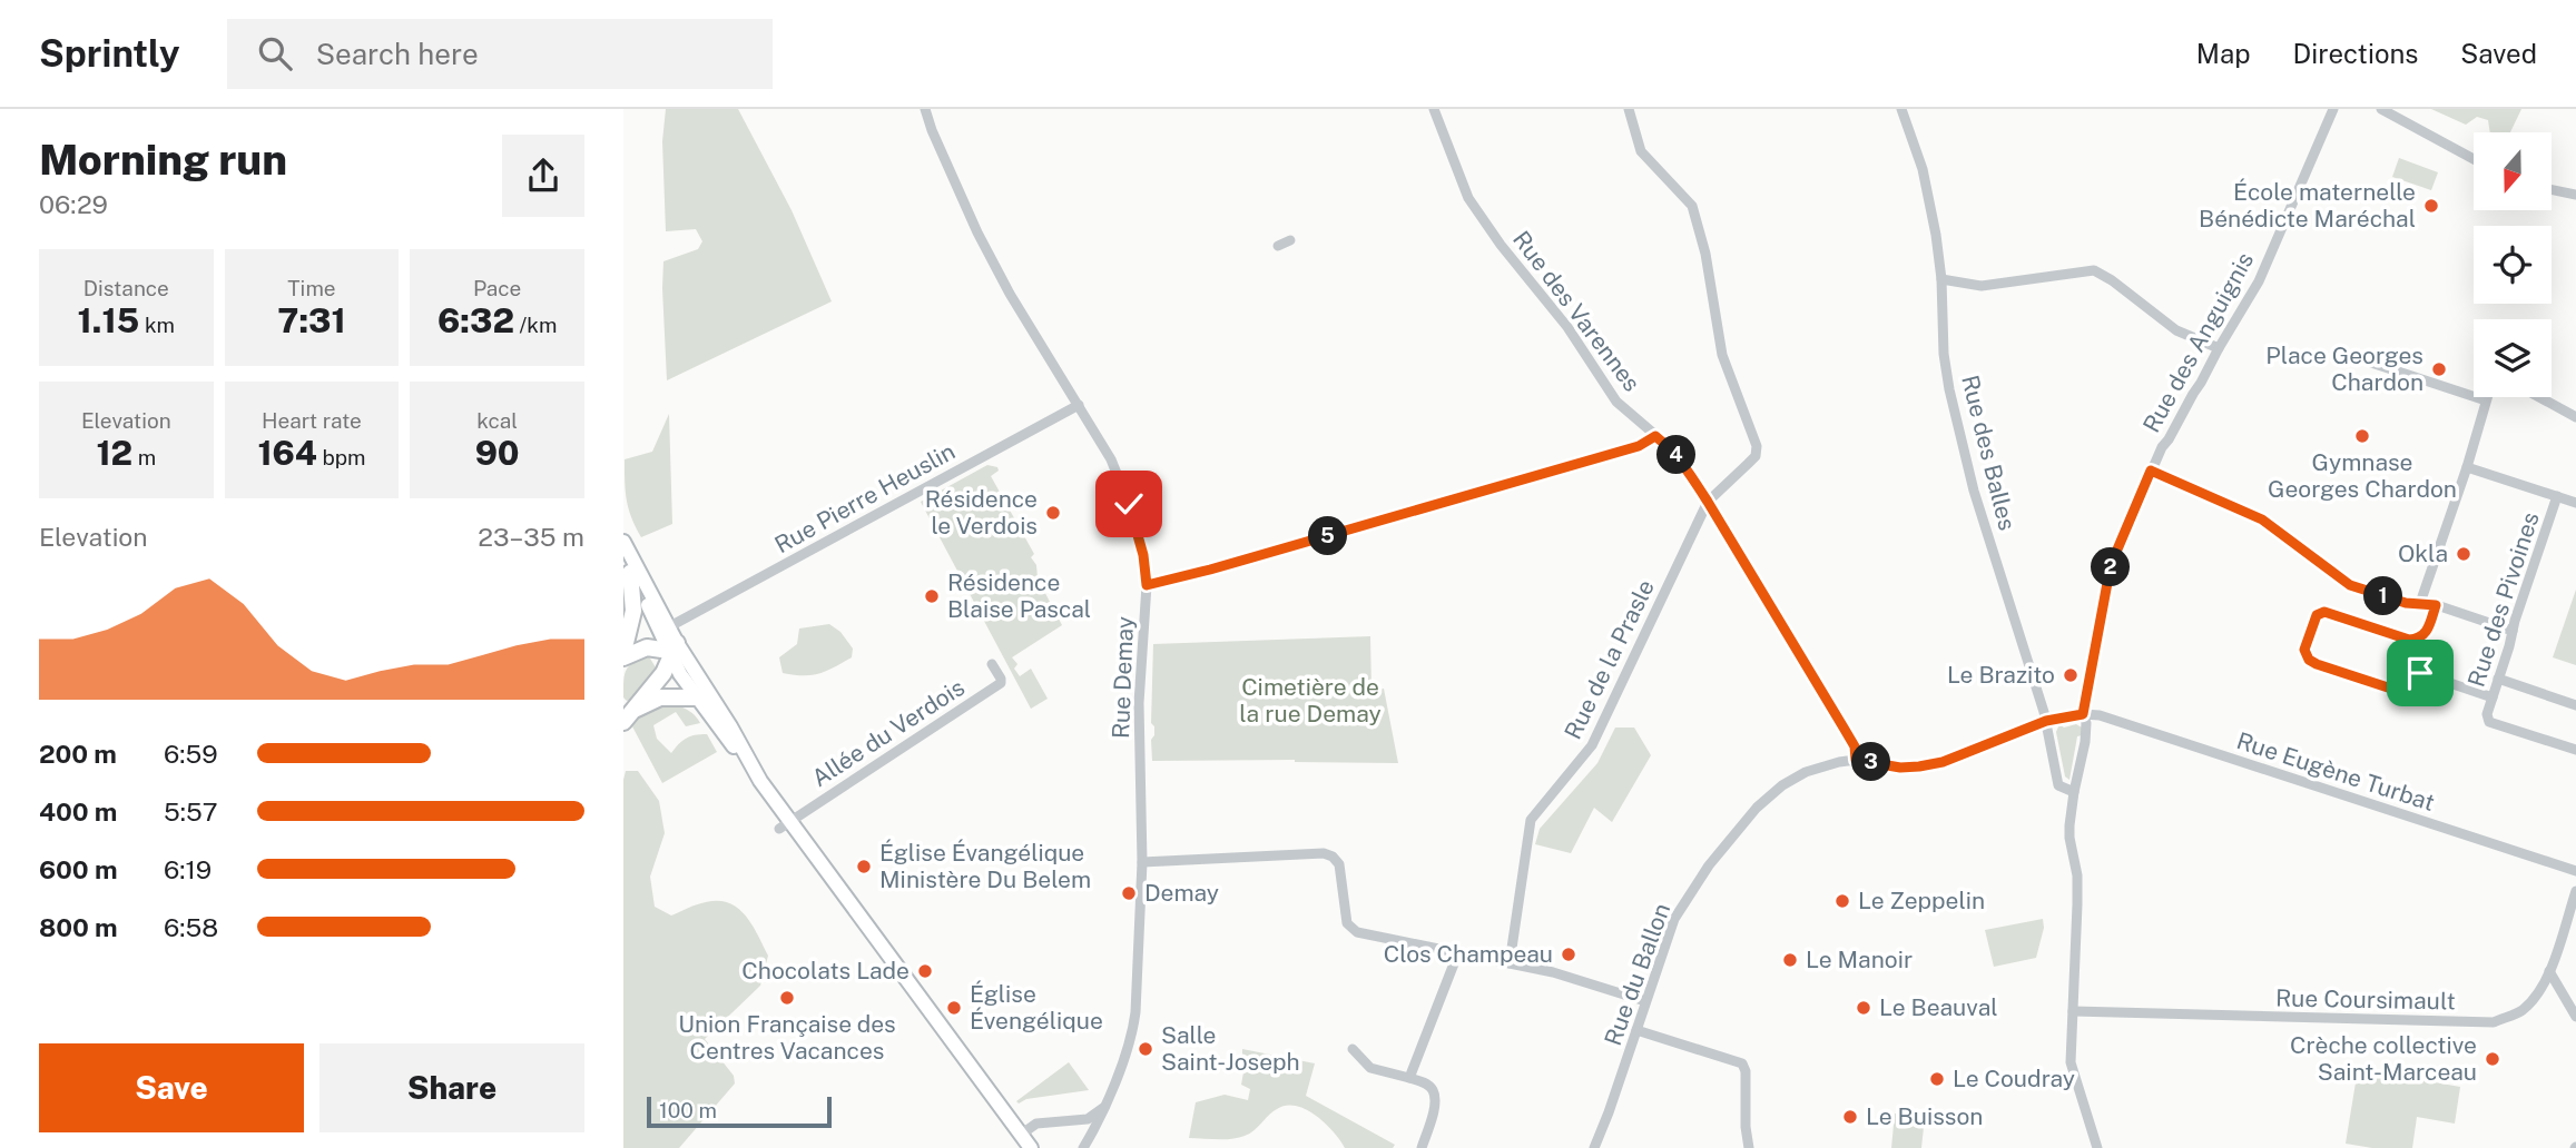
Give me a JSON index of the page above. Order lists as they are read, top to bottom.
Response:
{
  "streets": {
    "street": [
      "Rue des Varennes",
      "Rue des Anguignis",
      "Rue des Balles",
      "Rue Pierre Heuslin",
      "Rue des Pivoines",
      "Rue de la Prasle",
      "Rue Demay",
      "Allée du Verdois",
      "Rue Eugène Turbat",
      "Rue du Ballon",
      "Rue Coursimault"
    ]
  },
  "crossings": [
    ["Rue des Varennes", "Rue de la Prasle"],
    ["Rue des Varennes", "Rue du Ballon"],
    ["Rue des Anguignis", "Rue des Balles"],
    ["Rue des Anguignis", "Rue Eugène Turbat"],
    ["Rue des Anguignis", "Rue du Ballon"],
    ["Rue des Anguignis", "Rue Coursimault"],
    ["Rue des Balles", "Rue du Ballon"],
    ["Rue Pierre Heuslin", "Rue Demay"],
    ["Rue Eugène Turbat", "Rue du Ballon"]
  ],
  "parks": ["Cimetière de la rue Demay"],
  "places": [
    "École maternelle Bénédicte Maréchal",
    "Place Georges Chardon",
    "Gymnase Georges Chardon",
    "Résidence le Verdois",
    "Okla",
    "Résidence Blaise Pascal",
    "Le Brazito",
    "Église Évangélique Ministère Du Belem",
    "Demay",
    "Le Zeppelin",
    "Clos Champeau",
    "Le Manoir",
    "Chocolats Lade",
    "Union Française des Centres Vacances",
    "Église Évengélique",
    "Le Beauval",
    "Salle Saint-Joseph",
    "Crèche collective Saint-Marceau",
    "Le Coudray",
    "Le Buisson"
  ],
  "scale_bar": "100 m",
  "north": "bottom",
  "page": {
    "header": "Sprintly",
    "search": "Search here",
    "nav": ["Map", "Directions", "Saved"],
    "heading": ["Morning run", "06:29"],
    "stats": [
      ["Distance", "1.15 km"],
      ["Time", "7:31"],
      ["Pace", "6:32 /km"],
      ["Elevation", "12 m"],
      ["Heart rate", "164 bpm"],
      ["kcal", "90"]
    ],
    "pins": [
      "4",
      "5",
      "2",
      "1",
      "3"
    ],
    "chart": ["Elevation", "23–35 m"],
    "list": [
      {
        "name": "200 m",
        "note": "6:59"
      },
      {
        "name": "400 m",
        "note": "5:57"
      },
      {
        "name": "600 m",
        "note": "6:19"
      },
      {
        "name": "800 m",
        "note": "6:58"
      }
    ],
    "buttons": ["Save", "Share"],
    "scale": "100 m"
  }
}
